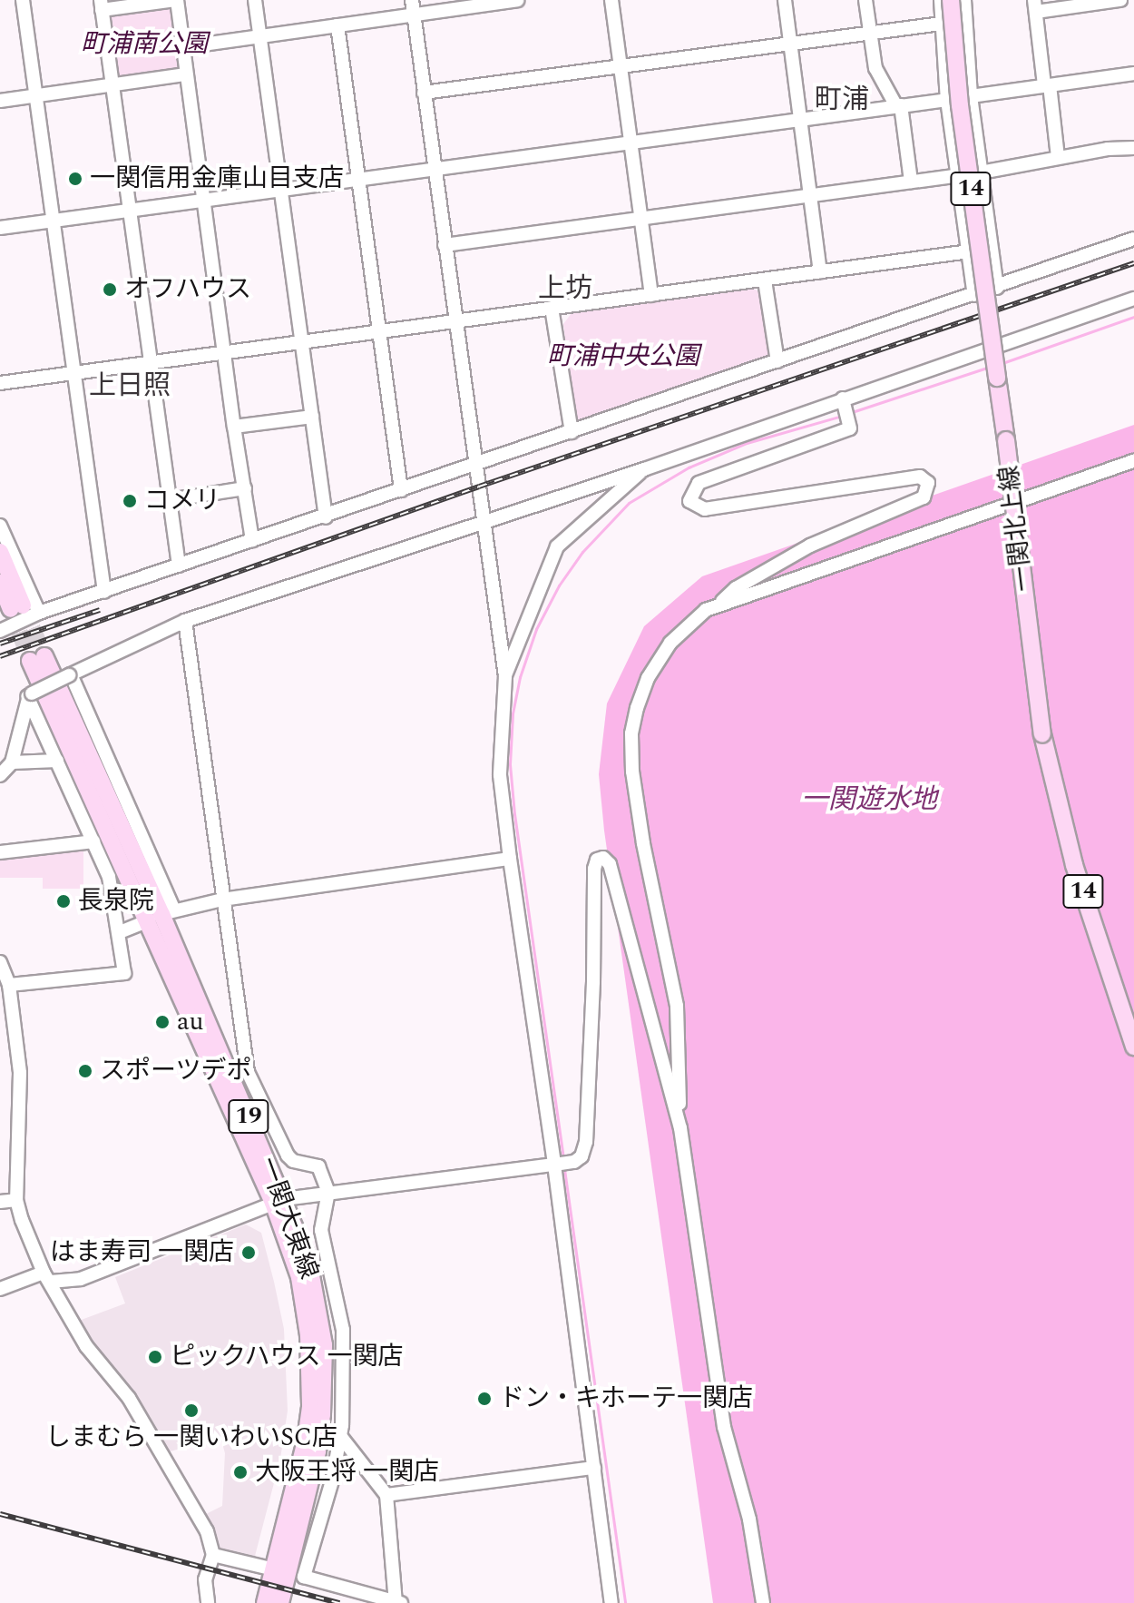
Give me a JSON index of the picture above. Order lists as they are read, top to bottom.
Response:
{
  "streets": {
    "main road": [
      "14",
      "一関北上線",
      "19",
      "一関大東線"
    ]
  },
  "districts": ["町浦", "上坊", "上日照"],
  "water": ["一関遊水地"],
  "parks": ["町浦南公園", "町浦中央公園"],
  "places": [
    "一関信用金庫山目支店",
    "オフハウス",
    "コメリ",
    "長泉院",
    "au",
    "スポーツデポ",
    "はま寿司 一関店",
    "ピックハウス 一関店",
    "ドン・キホーテ一関店",
    "しまむら 一関いわいSC店",
    "大阪王将 一関店"
  ]
}
